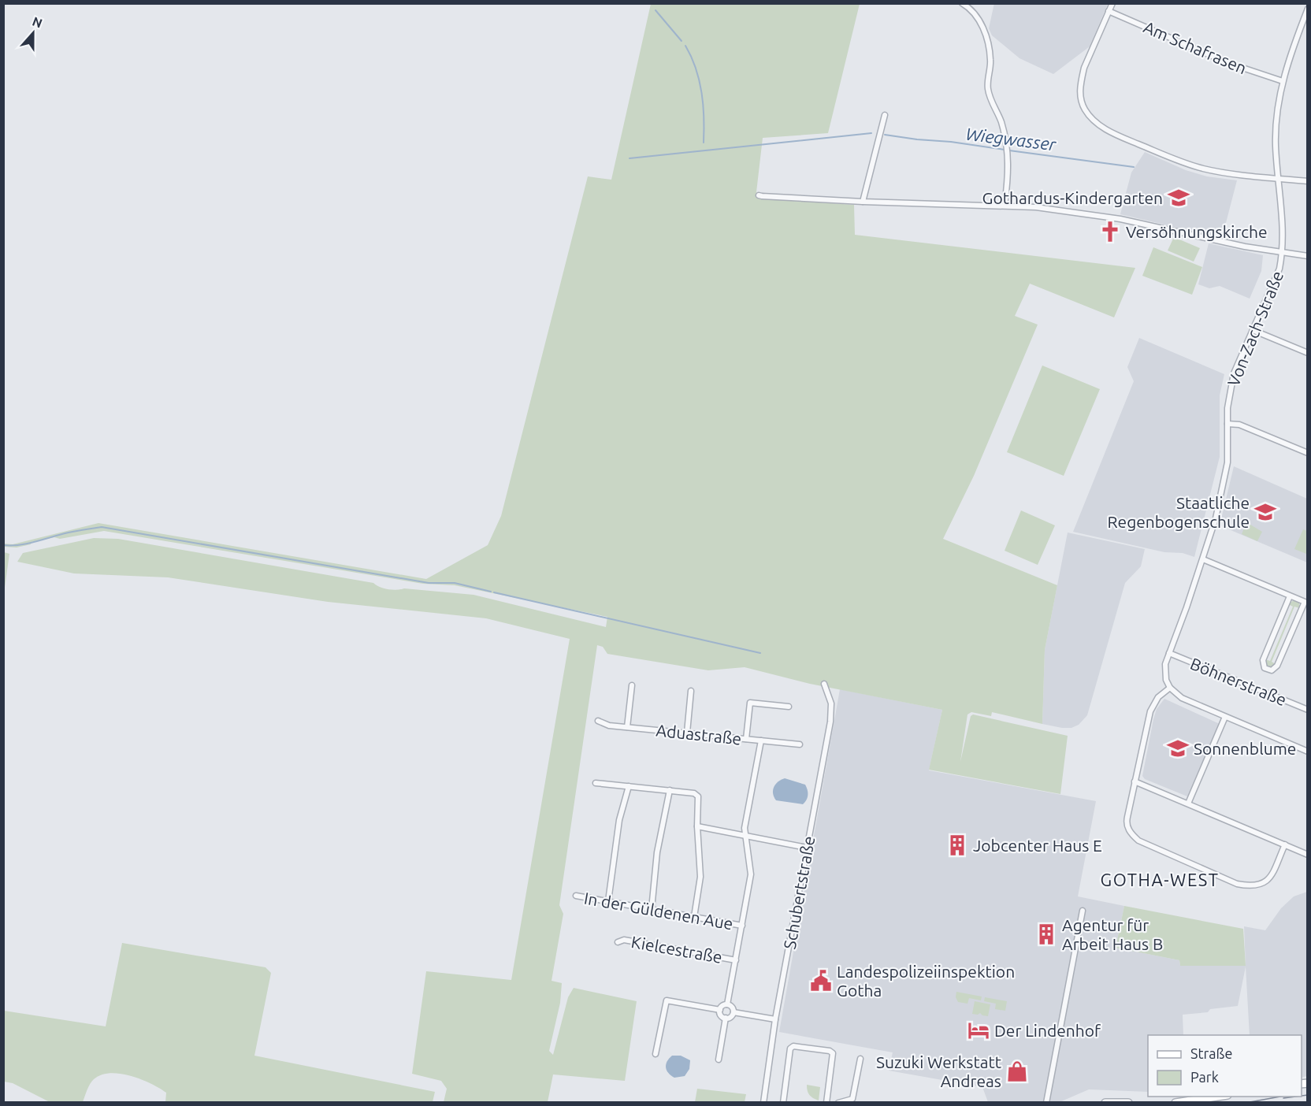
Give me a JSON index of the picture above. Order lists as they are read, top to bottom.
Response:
{
  "streets": {
    "street": [
      "Am Schafrasen",
      "Von-Zach-Straße",
      "Böhnerstraße",
      "Aduastraße",
      "Schubertstraße",
      "In der Güldenen Aue",
      "Kielcestraße"
    ]
  },
  "crossings": [
    ["Am Schafrasen", "Von-Zach-Straße"],
    ["Von-Zach-Straße", "Böhnerstraße"]
  ],
  "districts": ["GOTHA-WEST"],
  "water": ["Wiegwasser"],
  "places": {
    "school or university": ["Gothardus-Kindergarten", "Staatliche Regenbogenschule", "Sonnenblume"],
    "church": ["Versöhnungskirche"],
    "building": ["Jobcenter Haus E", "Agentur für Arbeit Haus B"],
    "public building": ["Landespolizeiinspektion Gotha"],
    "hotel": ["Der Lindenhof"],
    "shop": ["Suzuki Werkstatt Andreas"]
  },
  "legend": ["Straße", "Park"],
  "north": "top"
}
